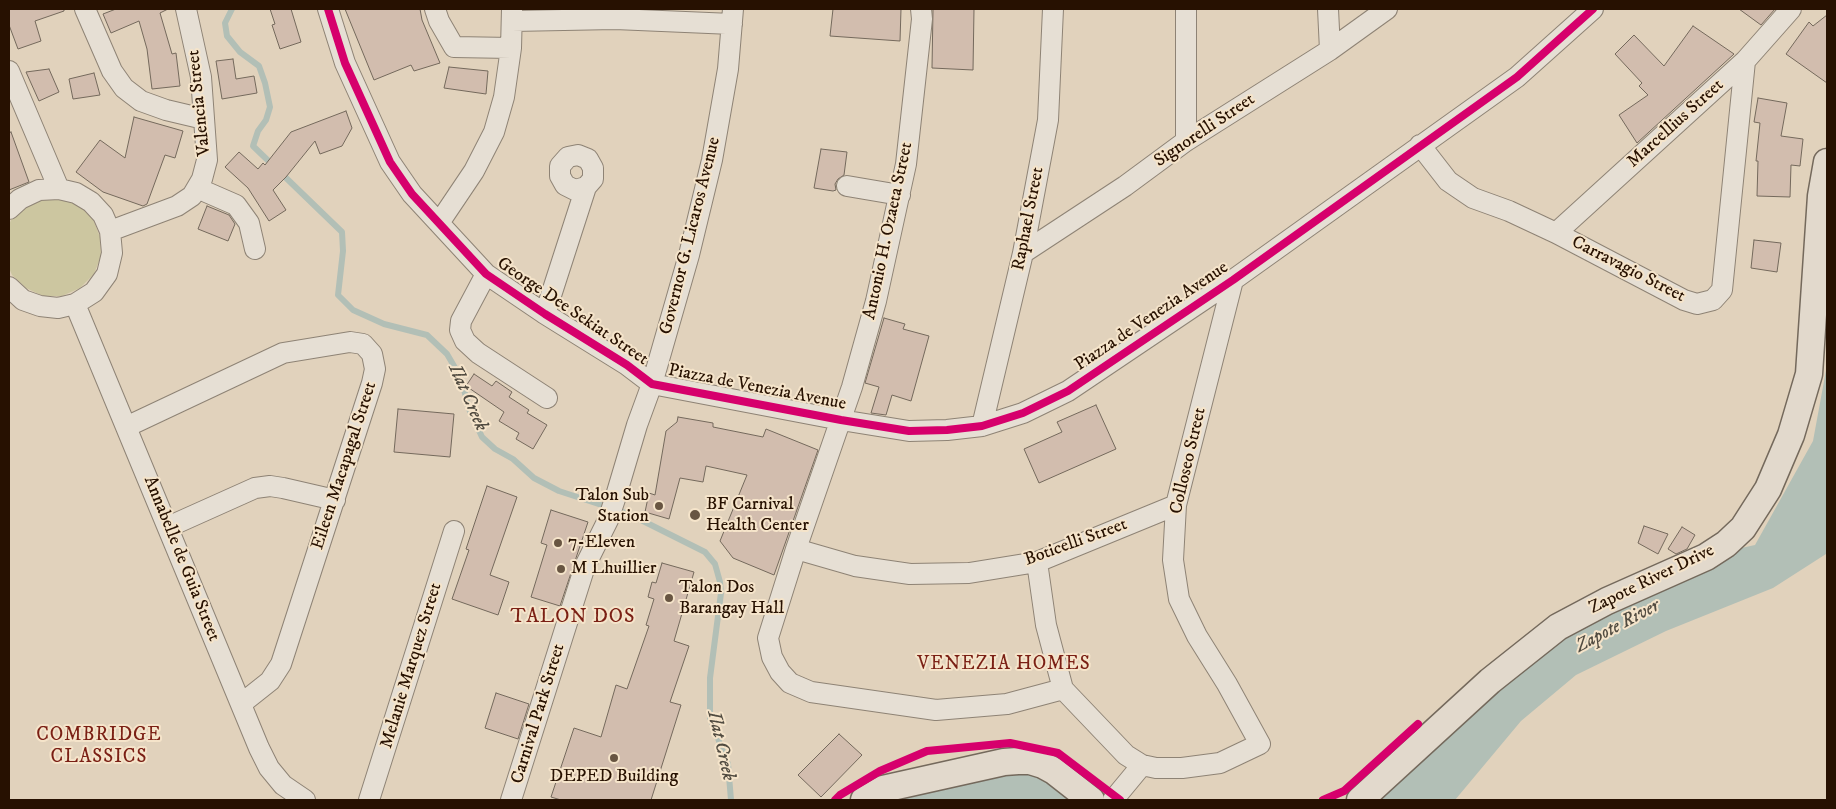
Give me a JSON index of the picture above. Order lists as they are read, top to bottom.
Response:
{
  "streets": {
    "main road": ["Zapote River Drive"],
    "street": [
      "Valencia Street",
      "Marcellius Street",
      "Signorelli Street",
      "Raphael Street",
      "Antonio H. Ozaeta Street",
      "Governor G. Licaros Avenue",
      "Carravagio Street",
      "George Dee Sekiat Street",
      "Piazza de Venezia Avenue",
      "Colloseo Street",
      "Eileen Macapagal Street",
      "Boticelli Street",
      "Annabelle de Guia Street",
      "Melanie Marquez Street",
      "Carnival Park Street"
    ]
  },
  "crossings": [
    ["Marcellius Street", "Carravagio Street"],
    ["Signorelli Street", "Raphael Street"],
    ["Raphael Street", "Piazza de Venezia Avenue"],
    ["Antonio H. Ozaeta Street", "Piazza de Venezia Avenue"],
    ["Antonio H. Ozaeta Street", "Boticelli Street"],
    ["Governor G. Licaros Avenue", "George Dee Sekiat Street"],
    ["Governor G. Licaros Avenue", "Piazza de Venezia Avenue"],
    ["Governor G. Licaros Avenue", "Carnival Park Street"],
    ["Carravagio Street", "Piazza de Venezia Avenue"],
    ["George Dee Sekiat Street", "Piazza de Venezia Avenue"],
    ["Piazza de Venezia Avenue", "Colloseo Street"],
    ["Colloseo Street", "Boticelli Street"],
    ["Eileen Macapagal Street", "Annabelle de Guia Street"]
  ],
  "districts": ["TALON DOS", "VENEZIA HOMES", "COMBRIDGE CLASSICS"],
  "water": ["Ilat Creek", "Zapote River"],
  "places": [
    "Talon Sub Station",
    "BF Carnival Health Center",
    "7-Eleven",
    "M Lhuillier",
    "Talon Dos Barangay Hall",
    "DEPED Building"
  ]
}
